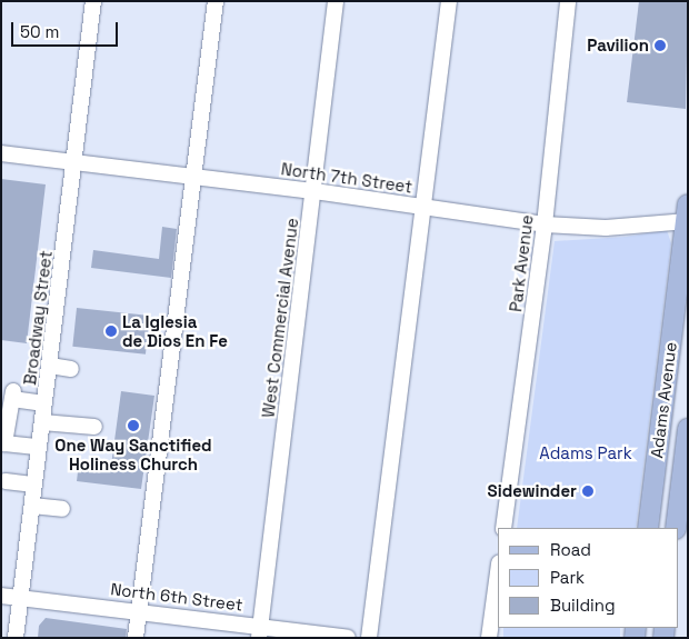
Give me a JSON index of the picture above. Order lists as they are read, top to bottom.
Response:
{
  "streets": {
    "main road": ["Adams Avenue"],
    "street": [
      "North 7th Street",
      "Park Avenue",
      "Broadway Street",
      "West Commercial Avenue",
      "North 6th Street"
    ]
  },
  "crossings": [
    ["North 7th Street", "Park Avenue"],
    ["North 7th Street", "Broadway Street"],
    ["North 7th Street", "West Commercial Avenue"],
    ["North 7th Street", "Adams Avenue"],
    ["Broadway Street", "North 6th Street"],
    ["West Commercial Avenue", "North 6th Street"]
  ],
  "parks": ["Adams Park"],
  "places": [
    "Pavilion",
    "La Iglesia de Dios En Fe",
    "One Way Sanctified Holiness Church",
    "Sidewinder"
  ],
  "legend": ["Road", "Park", "Building"],
  "scale_bar": "50 m"
}
